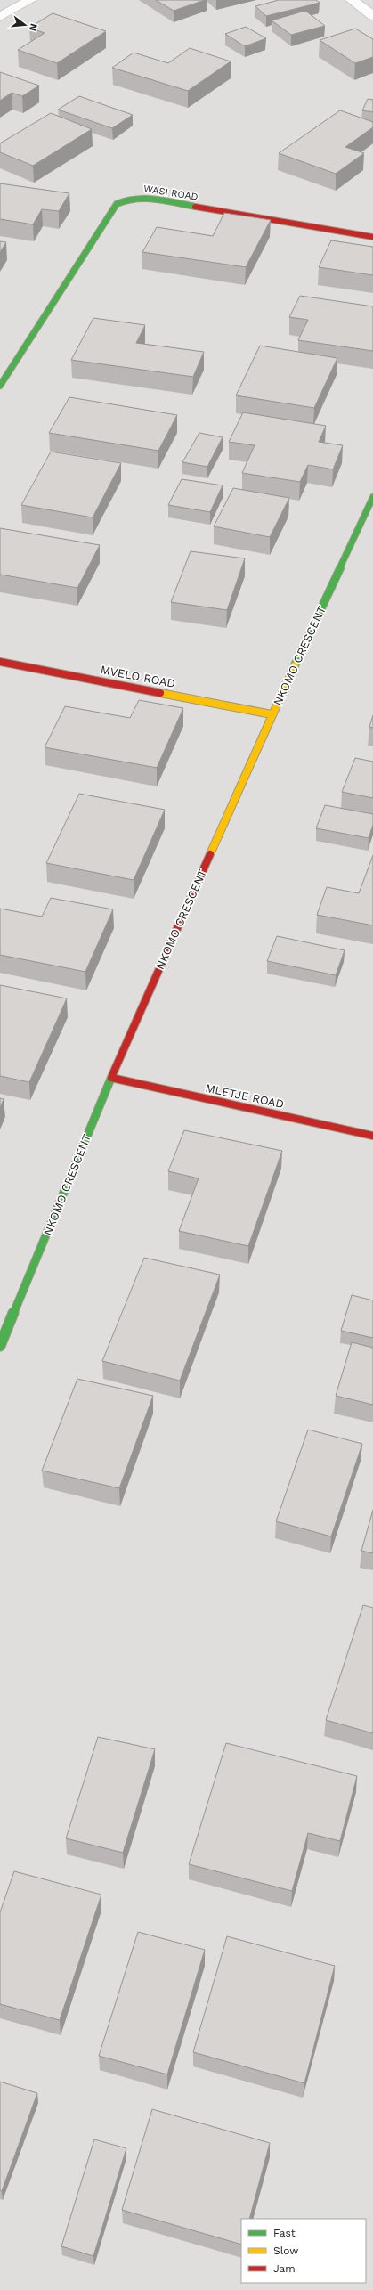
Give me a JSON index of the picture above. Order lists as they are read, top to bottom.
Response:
{
  "streets": {
    "street": [
      "WASI ROAD",
      "NKOMO CRESCENT",
      "MVELO ROAD",
      "MLETJE ROAD"
    ]
  },
  "crossings": [
    ["NKOMO CRESCENT", "MVELO ROAD"],
    ["NKOMO CRESCENT", "MLETJE ROAD"]
  ],
  "legend": ["Fast", "Slow", "Jam"],
  "north": "right"
}
